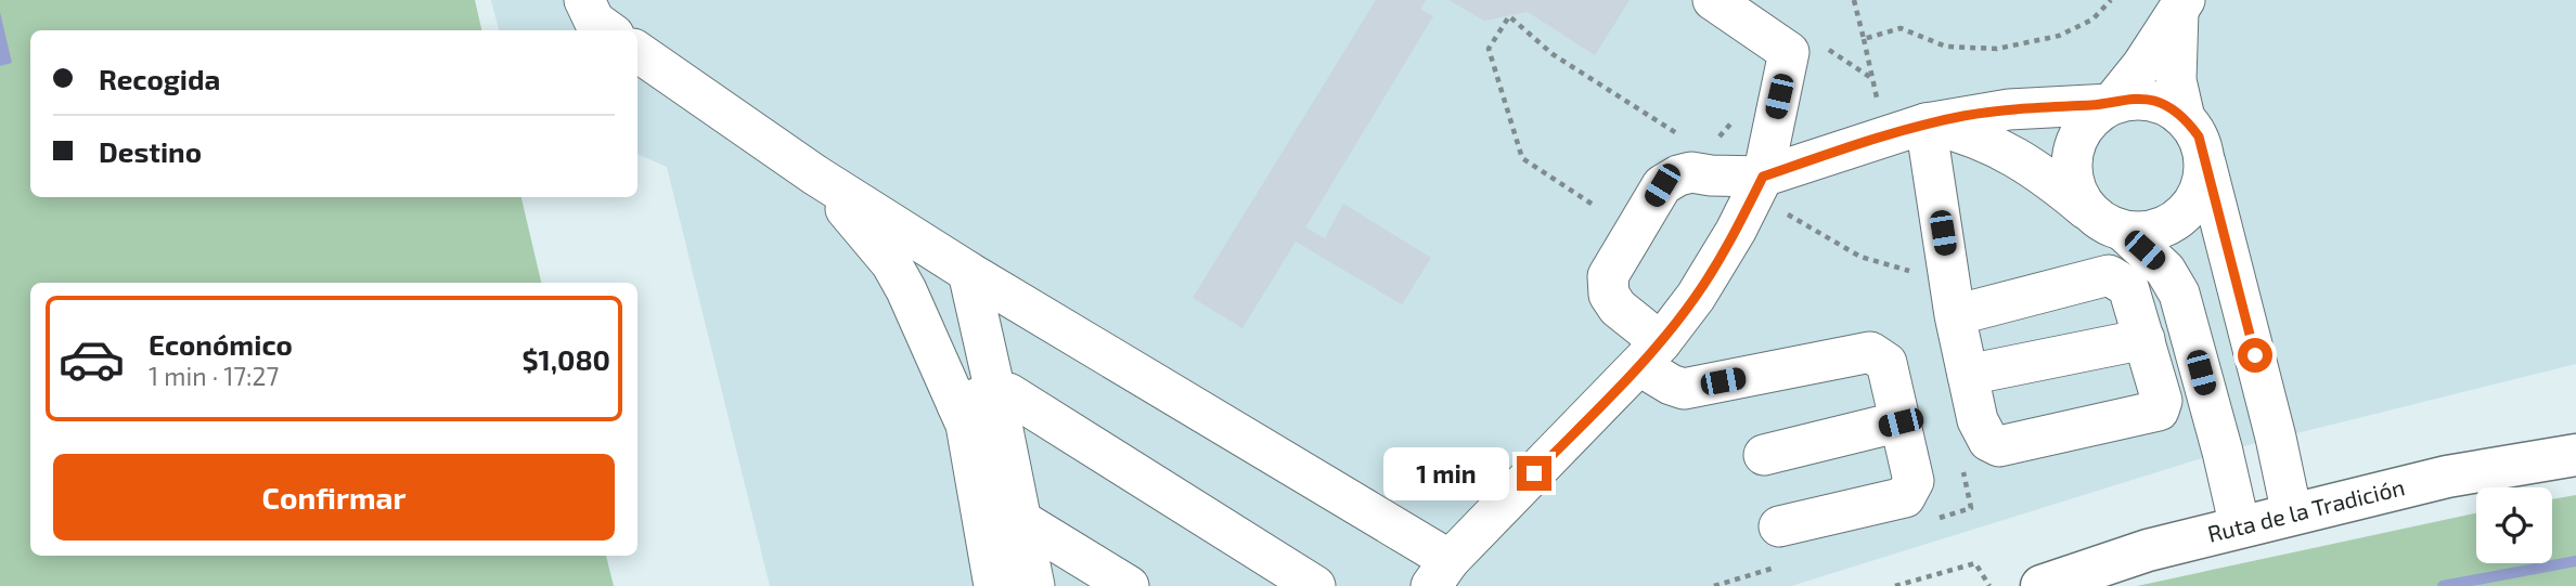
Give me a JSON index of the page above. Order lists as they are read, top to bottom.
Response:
{
  "streets": {
    "main road": ["Ruta de la Tradición"]
  },
  "page": {
    "banner": ["Recogida", "Destino"],
    "list": [
      {
        "name": "Económico",
        "note": "1 min · 17:27",
        "value": "$1,080"
      }
    ],
    "buttons": "Confirmar",
    "bubble": "1 min"
  }
}
